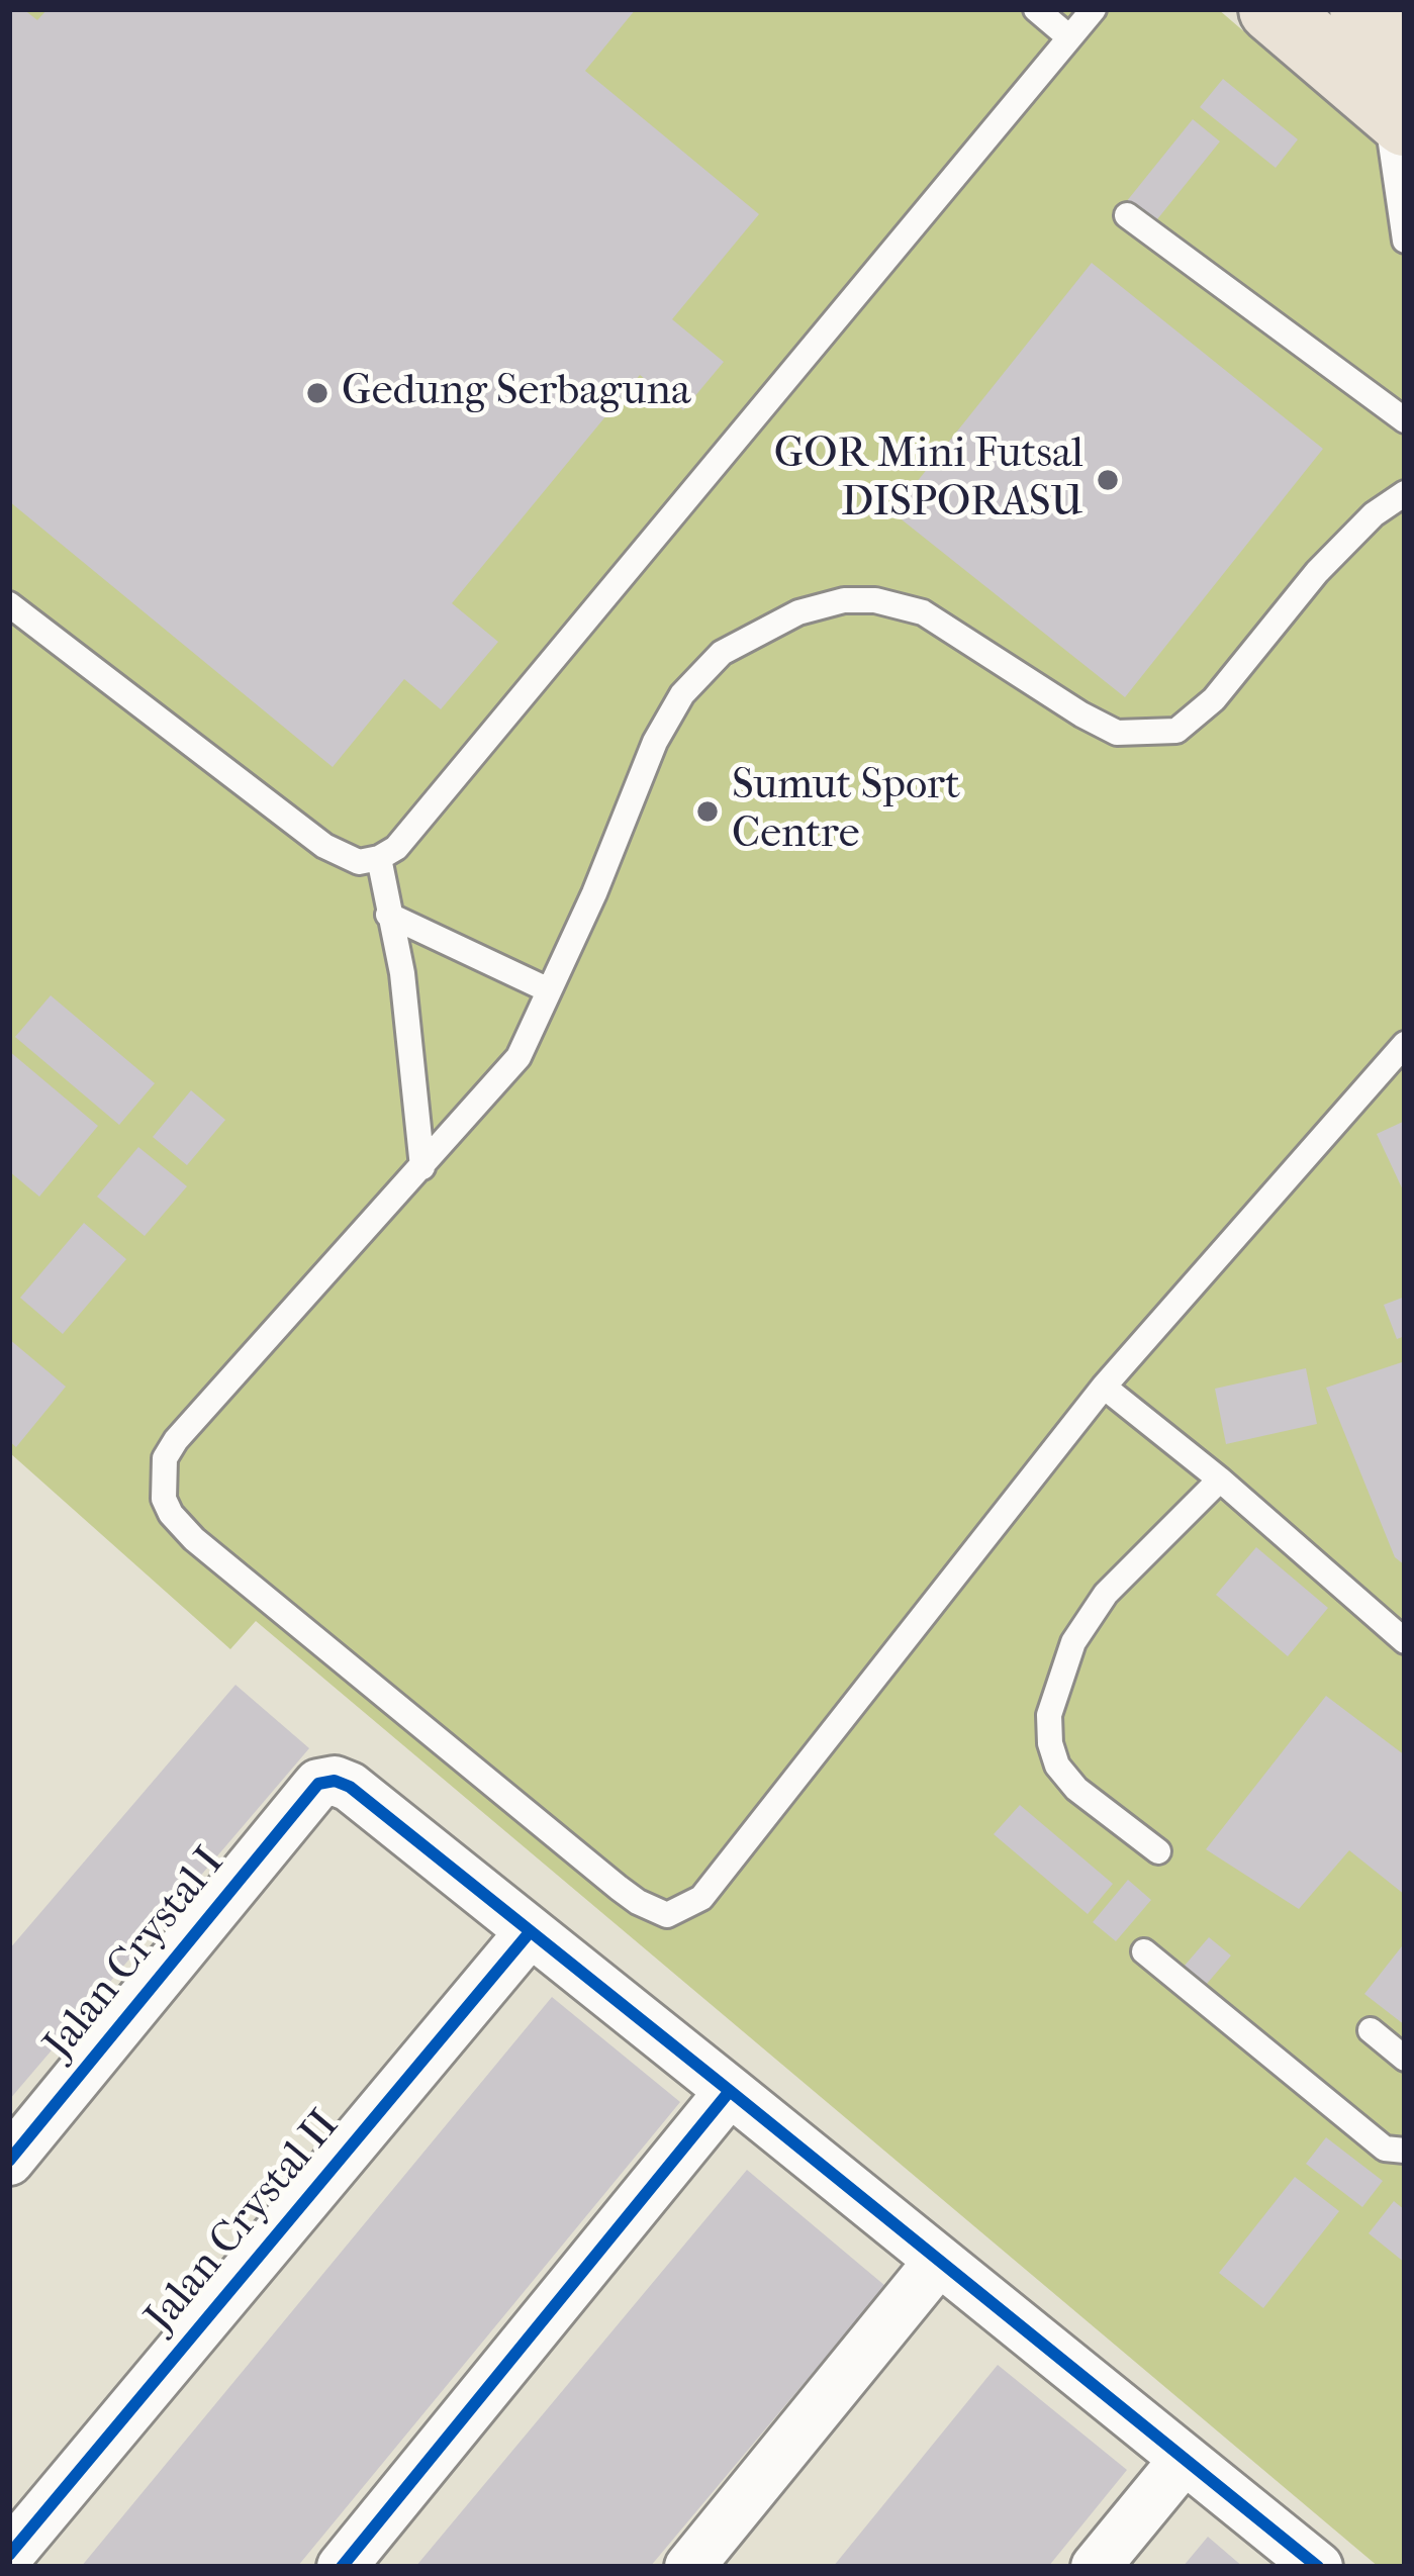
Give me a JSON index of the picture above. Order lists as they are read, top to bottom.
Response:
{
  "streets": {
    "street": ["Jalan Crystal I", "Jalan Crystal II"]
  },
  "crossings": [
    ["Jalan Crystal I", "Jalan Crystal II"]
  ],
  "places": ["Gedung Serbaguna", "GOR Mini Futsal DISPORASU", "Sumut Sport Centre"]
}
